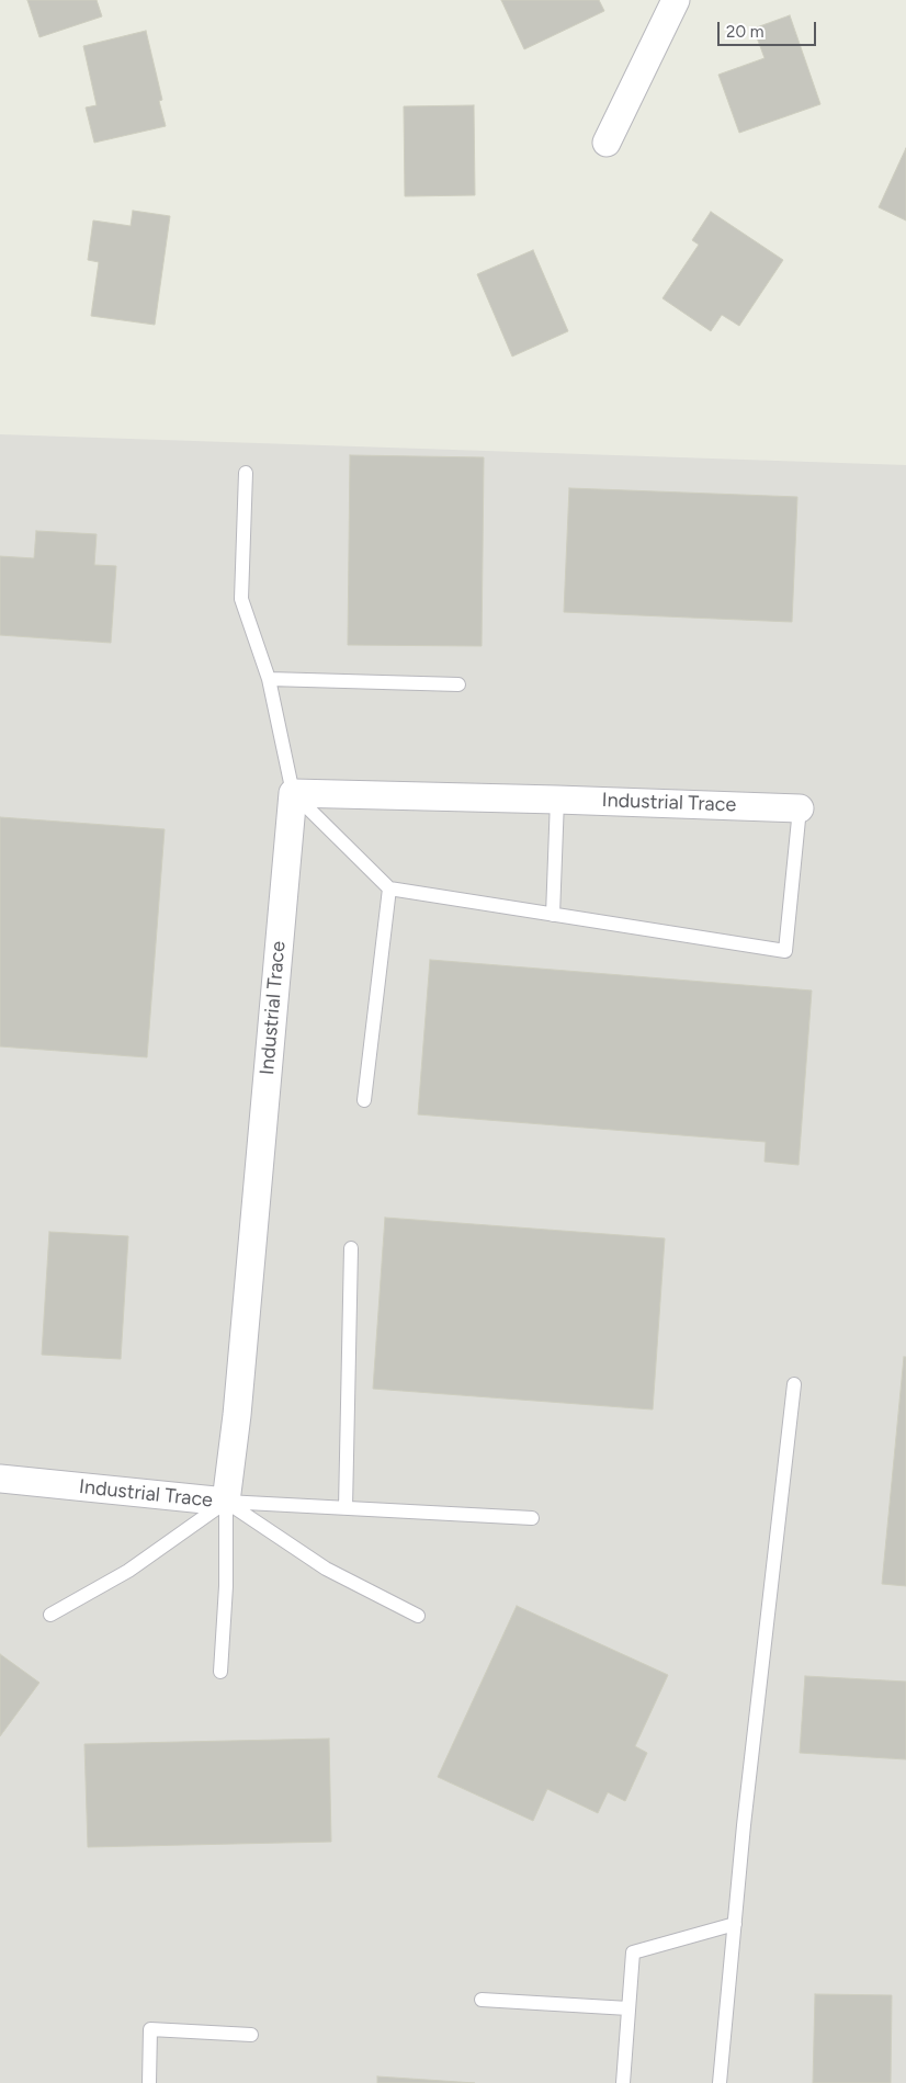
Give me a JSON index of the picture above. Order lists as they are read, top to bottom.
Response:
{
  "streets": {
    "street": ["Industrial Trace"]
  },
  "scale_bar": "20 m"
}
